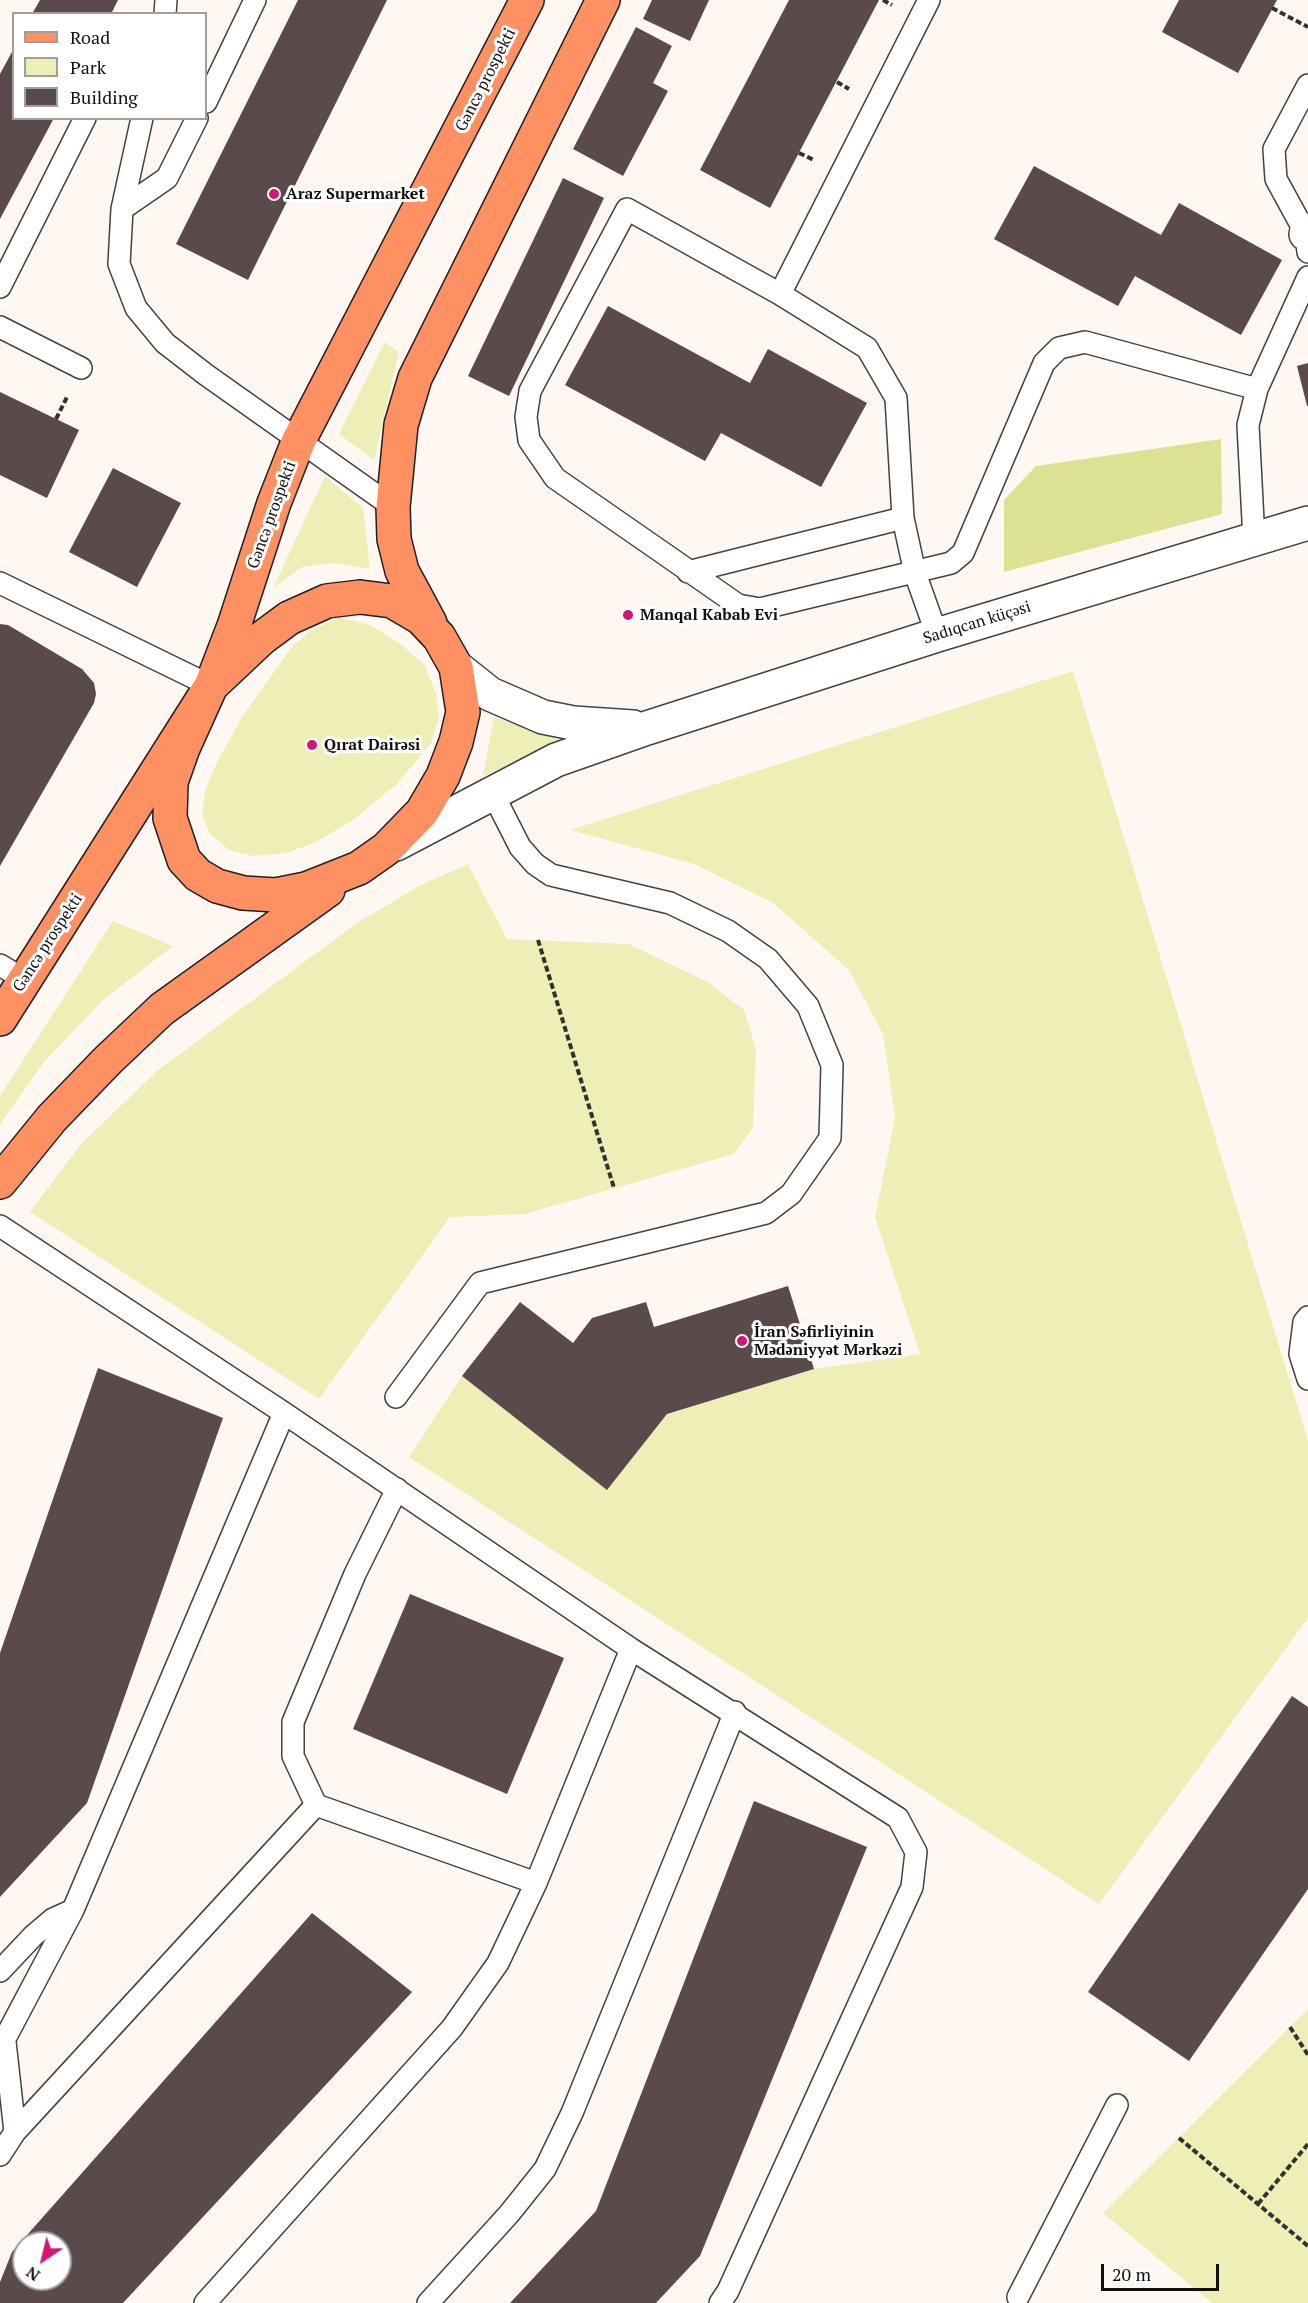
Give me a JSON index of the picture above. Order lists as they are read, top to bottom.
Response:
{
  "streets": {
    "main road": ["Gəncə prospekti"],
    "street": ["Sadıqcan küçəsi"]
  },
  "places": [
    "Araz Supermarket",
    "Manqal Kabab Evi",
    "Qırat Dairəsi",
    "İran Səfirliyinin Mədəniyyət Mərkəzi"
  ],
  "legend": ["Road", "Park", "Building"],
  "scale_bar": "20 m",
  "north": "bottom left"
}
